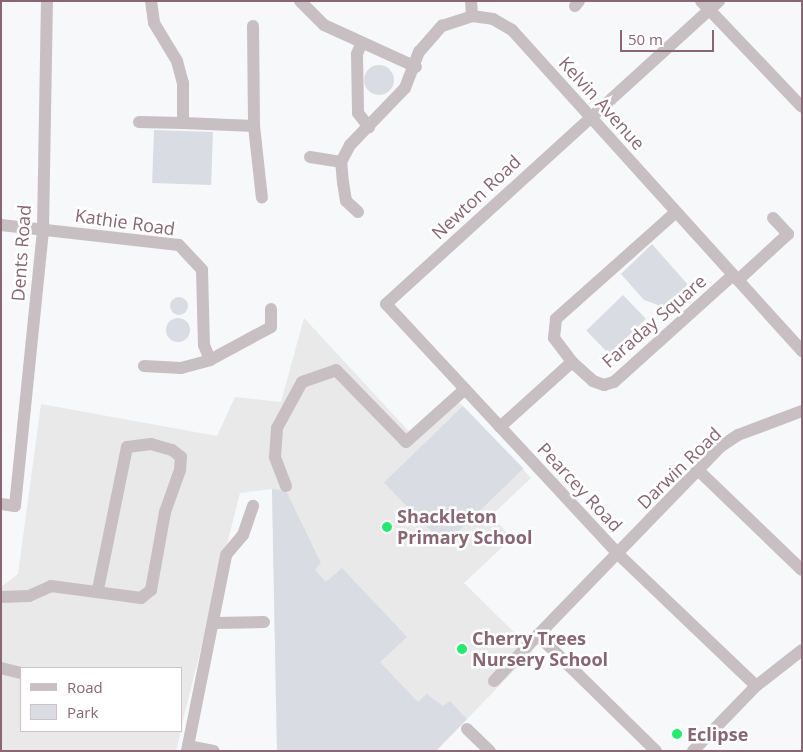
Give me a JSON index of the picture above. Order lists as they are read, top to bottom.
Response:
{
  "streets": {
    "street": [
      "Kelvin Avenue",
      "Newton Road",
      "Kathie Road",
      "Dents Road",
      "Faraday Square",
      "Darwin Road",
      "Pearcey Road"
    ]
  },
  "crossings": [
    ["Kelvin Avenue", "Newton Road"],
    ["Kelvin Avenue", "Faraday Square"],
    ["Newton Road", "Pearcey Road"],
    ["Kathie Road", "Dents Road"],
    ["Darwin Road", "Pearcey Road"]
  ],
  "places": ["Shackleton Primary School", "Cherry Trees Nursery School", "Eclipse"],
  "legend": ["Road", "Park"],
  "scale_bar": "50 m"
}
